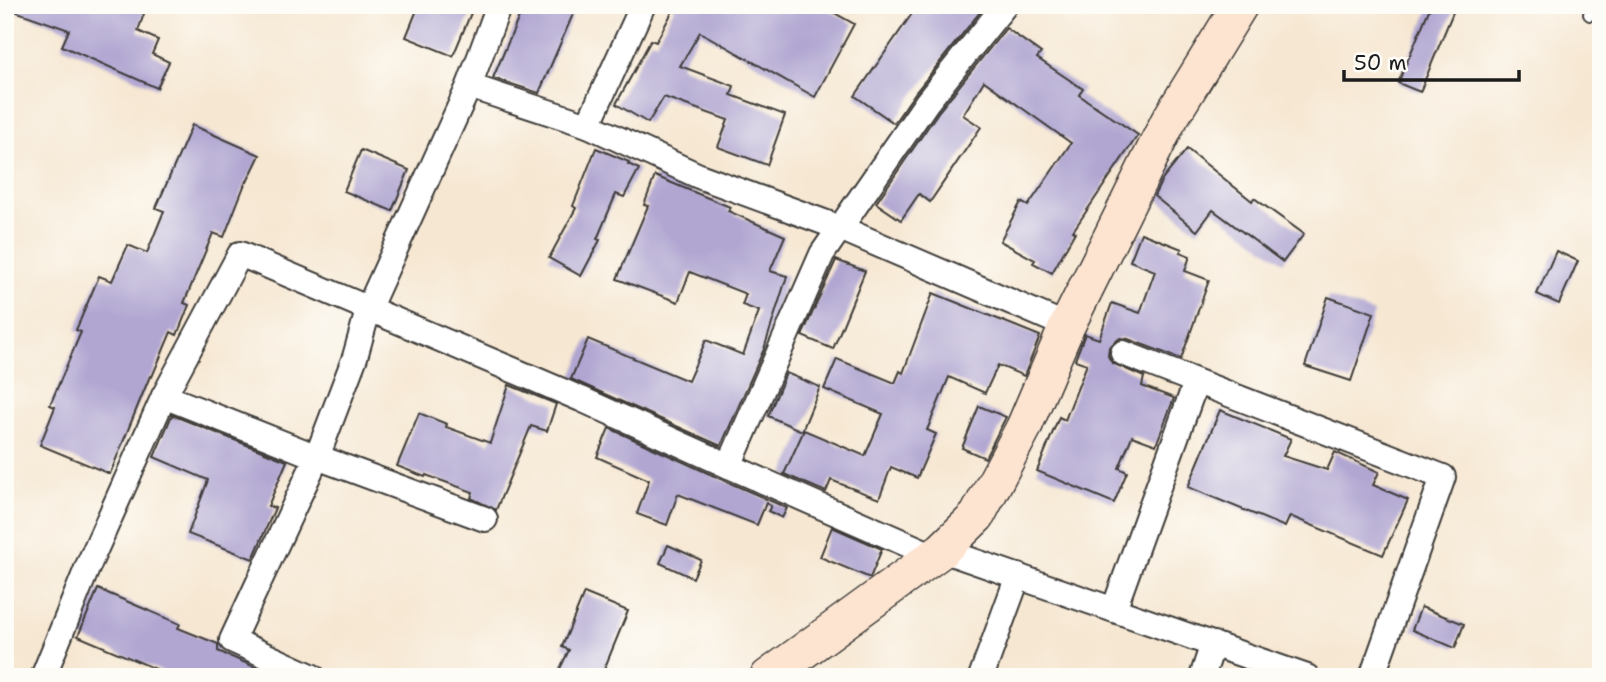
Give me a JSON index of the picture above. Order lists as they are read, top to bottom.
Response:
{
  "scale_bar": "50 m"
}
